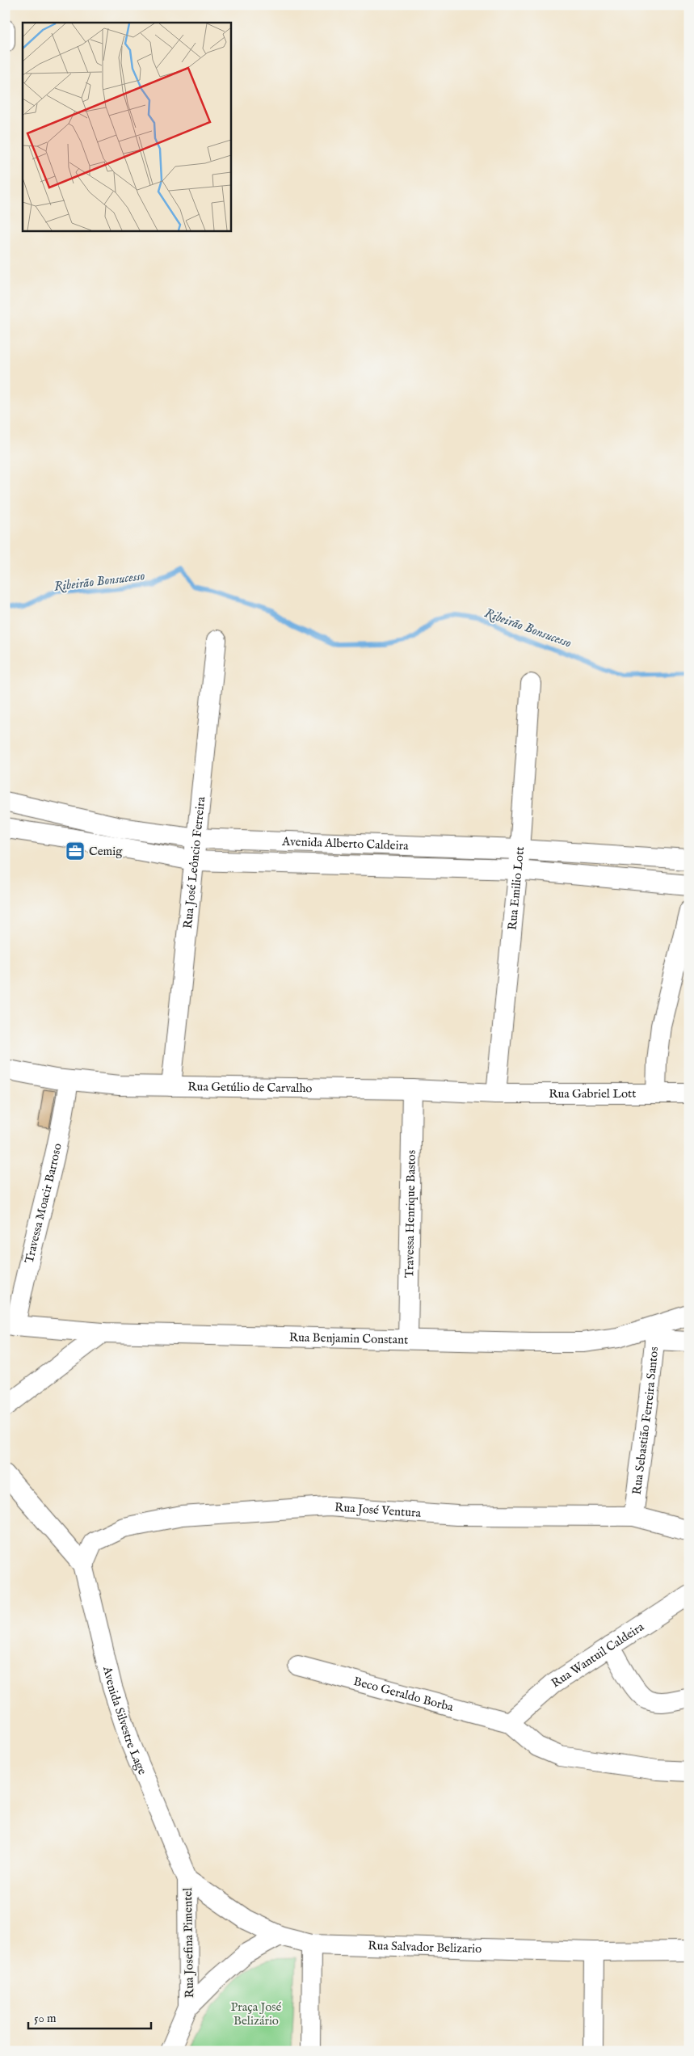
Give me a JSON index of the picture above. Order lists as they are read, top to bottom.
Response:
{
  "streets": {
    "street": [
      "Avenida Alberto Caldeira",
      "Rua José Leôncio Ferreira",
      "Rua Emilio Lott",
      "Rua Getúlio de Carvalho",
      "Rua Gabriel Lott",
      "Travessa Moacir Barroso",
      "Travessa Henrique Bastos",
      "Rua Benjamin Constant",
      "Rua Sebastião Ferreira Santos",
      "Rua José Ventura",
      "Rua Wantuil Caldeira",
      "Beco Geraldo Borba",
      "Avenida Silvestre Lage",
      "Rua Josefina Pimentel",
      "Rua Salvador Belizario"
    ]
  },
  "crossings": [
    ["Avenida Alberto Caldeira", "Rua José Leôncio Ferreira"],
    ["Avenida Alberto Caldeira", "Rua Emilio Lott"],
    ["Rua José Leôncio Ferreira", "Rua Getúlio de Carvalho"],
    ["Rua Emilio Lott", "Rua Getúlio de Carvalho"],
    ["Rua Emilio Lott", "Rua Gabriel Lott"],
    ["Rua Getúlio de Carvalho", "Rua Gabriel Lott"],
    ["Rua Getúlio de Carvalho", "Travessa Moacir Barroso"],
    ["Rua Getúlio de Carvalho", "Travessa Henrique Bastos"],
    ["Travessa Moacir Barroso", "Rua Benjamin Constant"],
    ["Travessa Henrique Bastos", "Rua Benjamin Constant"],
    ["Rua Benjamin Constant", "Rua Sebastião Ferreira Santos"],
    ["Rua Sebastião Ferreira Santos", "Rua José Ventura"],
    ["Rua José Ventura", "Avenida Silvestre Lage"],
    ["Rua Wantuil Caldeira", "Beco Geraldo Borba"],
    ["Avenida Silvestre Lage", "Rua Josefina Pimentel"]
  ],
  "water": ["Ribeirão Bonsucesso"],
  "parks": ["Praça José Belizário"],
  "places": {
    "office": ["Cemig"]
  },
  "scale_bar": "50 m"
}
